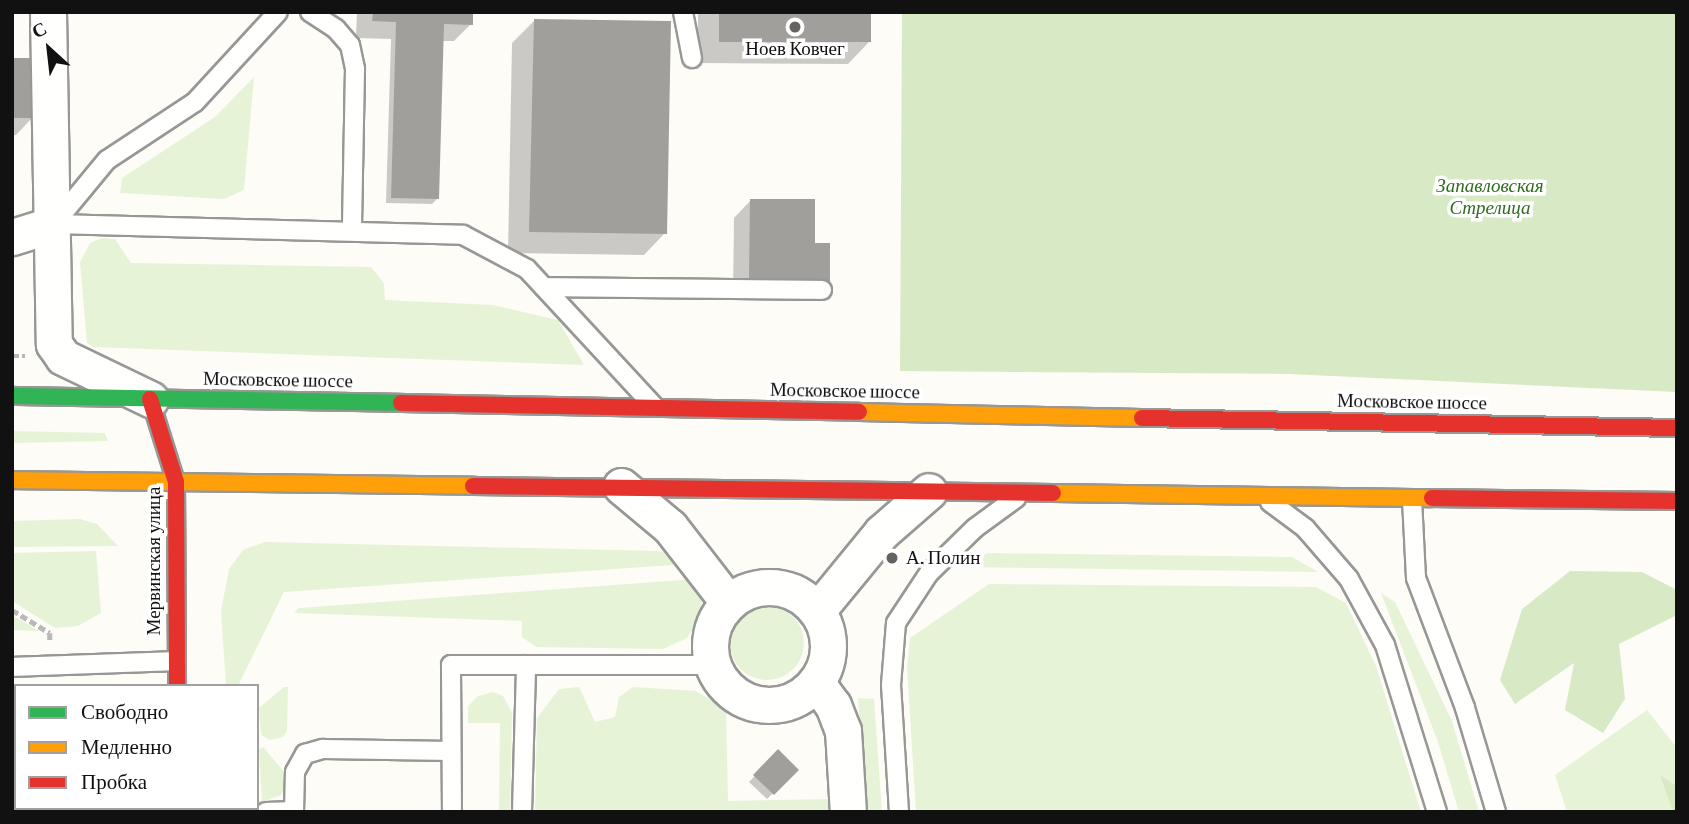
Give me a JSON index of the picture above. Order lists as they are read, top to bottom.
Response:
{
  "streets": {
    "main road": ["Московское шоссе", "Мервинская улица"]
  },
  "crossings": [
    ["Московское шоссе", "Мервинская улица"]
  ],
  "parks": ["Запавловская Стрелица"],
  "places": ["Ноев Ковчег", "А. Полин"],
  "legend": ["Свободно", "Медленно", "Пробка"],
  "north": "top left"
}
